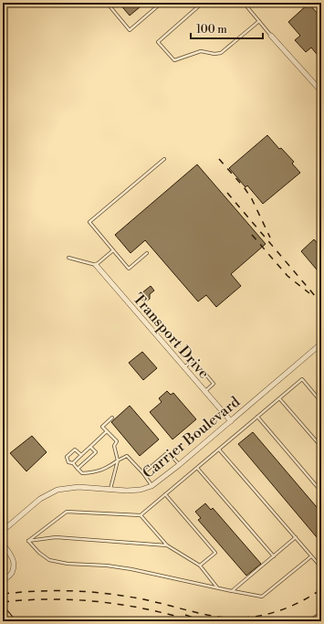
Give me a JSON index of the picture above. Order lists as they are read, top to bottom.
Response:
{
  "streets": {
    "street": ["Transport Drive", "Carrier Boulevard"]
  },
  "crossings": [
    ["Transport Drive", "Carrier Boulevard"]
  ],
  "scale_bar": "100 m"
}
